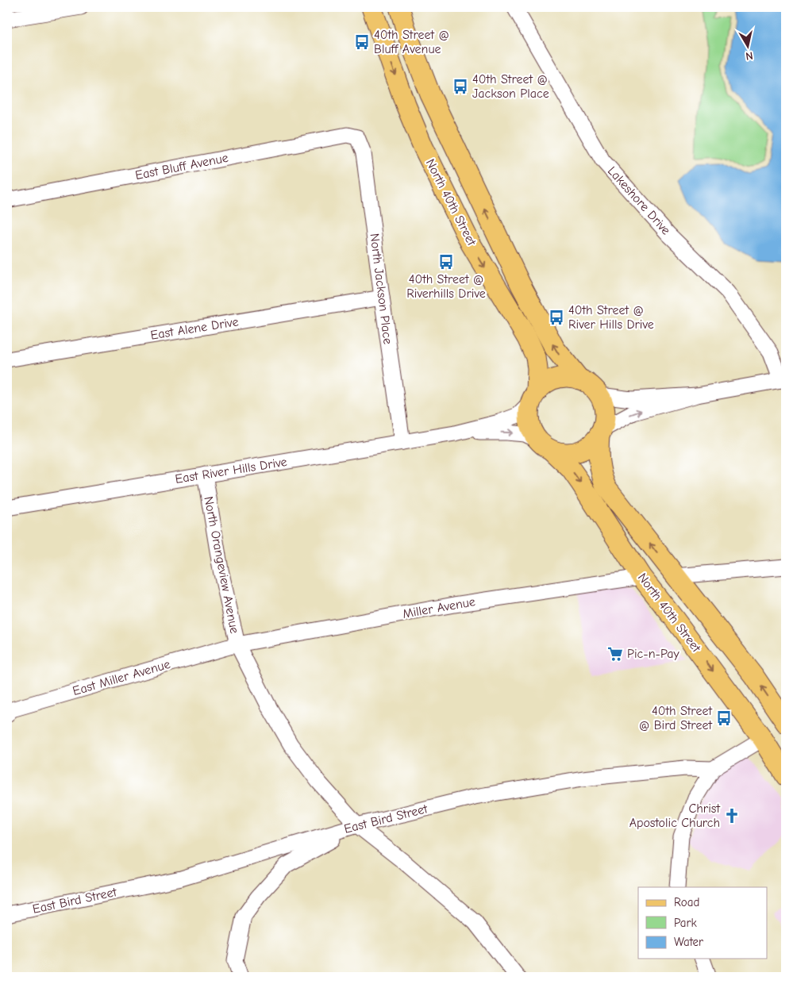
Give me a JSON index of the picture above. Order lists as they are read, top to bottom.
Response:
{
  "streets": {
    "main road": ["North 40th Street"],
    "street": [
      "East Bluff Avenue",
      "Lakeshore Drive",
      "North Jackson Place",
      "East Alene Drive",
      "East River Hills Drive",
      "North Orangeview Avenue",
      "Miller Avenue",
      "East Miller Avenue",
      "East Bird Street"
    ]
  },
  "crossings": [
    ["East Bluff Avenue", "North Jackson Place"],
    ["North 40th Street", "East River Hills Drive"],
    ["North 40th Street", "Miller Avenue"],
    ["North Jackson Place", "East Alene Drive"],
    ["North Jackson Place", "East River Hills Drive"],
    ["East River Hills Drive", "North Orangeview Avenue"],
    ["North Orangeview Avenue", "Miller Avenue"],
    ["North Orangeview Avenue", "East Miller Avenue"],
    ["North Orangeview Avenue", "East Bird Street"],
    ["Miller Avenue", "East Miller Avenue"]
  ],
  "places": {
    "bus stop": [
      "40th Street @ Bluff Avenue",
      "40th Street @ Jackson Place",
      "40th Street @ Riverhills Drive",
      "40th Street @ River Hills Drive",
      "40th Street @ Bird Street"
    ],
    "supermarket": ["Pic-n-Pay"],
    "church": ["Christ Apostolic Church"]
  },
  "legend": ["Road", "Park", "Water"],
  "north": "bottom"
}
